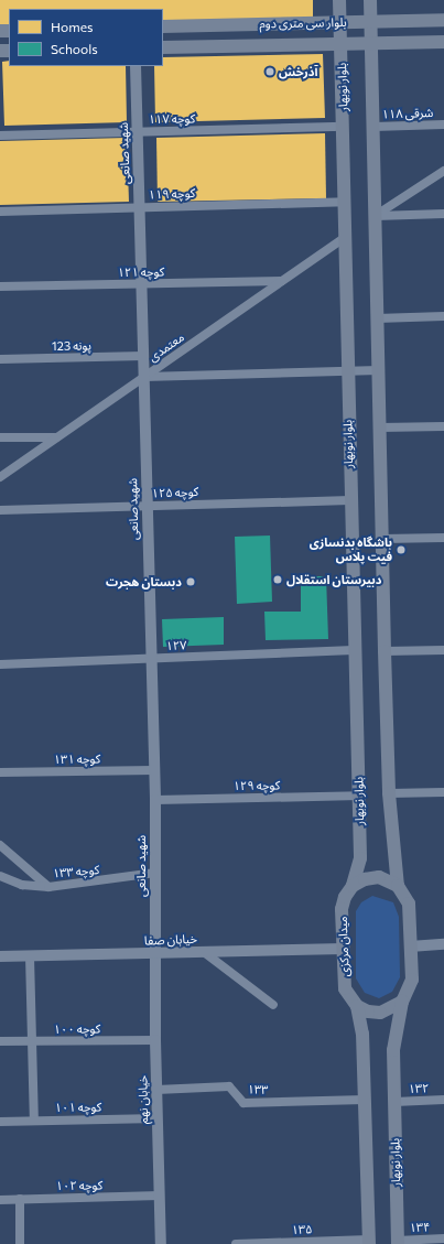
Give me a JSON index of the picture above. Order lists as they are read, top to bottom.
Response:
{
  "streets": {
    "main road": ["بلوار سی متری دوم", "بلوار نوبهار", "میدان مرکزی"],
    "street": [
      "۱۱۸ شرقی",
      "کوچه ۱۱۷",
      "شهید صانعی",
      "کوچه ۱۱۹",
      "کوچه ۱۲۱",
      "123 پونه",
      "معتمدی",
      "کوچه ۱۲۵",
      "۱۲۷",
      "کوچه ۱۳۱",
      "کوچه ۱۲۹",
      "کوچه ۱۳۳",
      "خیابان صفا",
      "کوچه ۱۰۰",
      "۱۳۲",
      "۱۳۳",
      "خیابان نهم",
      "کوچه ۱۰۱",
      "کوچه ۱۰۲",
      "۱۳۴",
      "۱۳۵"
    ]
  },
  "crossings": [
    ["بلوار سی متری دوم", "بلوار نوبهار"],
    ["بلوار نوبهار", "کوچه ۱۱۷"],
    ["بلوار نوبهار", "کوچه ۱۱۹"],
    ["بلوار نوبهار", "معتمدی"],
    ["بلوار نوبهار", "کوچه ۱۲۵"],
    ["بلوار نوبهار", "۱۲۷"],
    ["بلوار نوبهار", "کوچه ۱۲۹"],
    ["بلوار نوبهار", "میدان مرکزی"],
    ["بلوار نوبهار", "۱۳۲"],
    ["بلوار نوبهار", "۱۳۴"],
    ["کوچه ۱۱۷", "شهید صانعی"],
    ["شهید صانعی", "کوچه ۱۱۹"],
    ["شهید صانعی", "کوچه ۱۲۱"],
    ["شهید صانعی", "123 پونه"],
    ["شهید صانعی", "معتمدی"],
    ["شهید صانعی", "کوچه ۱۲۵"],
    ["شهید صانعی", "۱۲۷"],
    ["شهید صانعی", "کوچه ۱۳۱"],
    ["شهید صانعی", "کوچه ۱۲۹"],
    ["شهید صانعی", "کوچه ۱۳۳"],
    ["شهید صانعی", "خیابان صفا"],
    ["شهید صانعی", "خیابان نهم"],
    ["کوچه ۱۲۱", "معتمدی"],
    ["خیابان صفا", "میدان مرکزی"],
    ["خیابان صفا", "خیابان نهم"],
    ["کوچه ۱۰۰", "خیابان نهم"],
    ["۱۳۳", "خیابان نهم"],
    ["خیابان نهم", "کوچه ۱۰۱"],
    ["خیابان نهم", "کوچه ۱۰۲"]
  ],
  "places": [
    "آذرخش",
    "باشگاه بدنسازی فیت پلاس",
    "دبیرستان استقلال",
    "دبستان هجرت"
  ],
  "legend": ["Homes", "Schools"]
}
